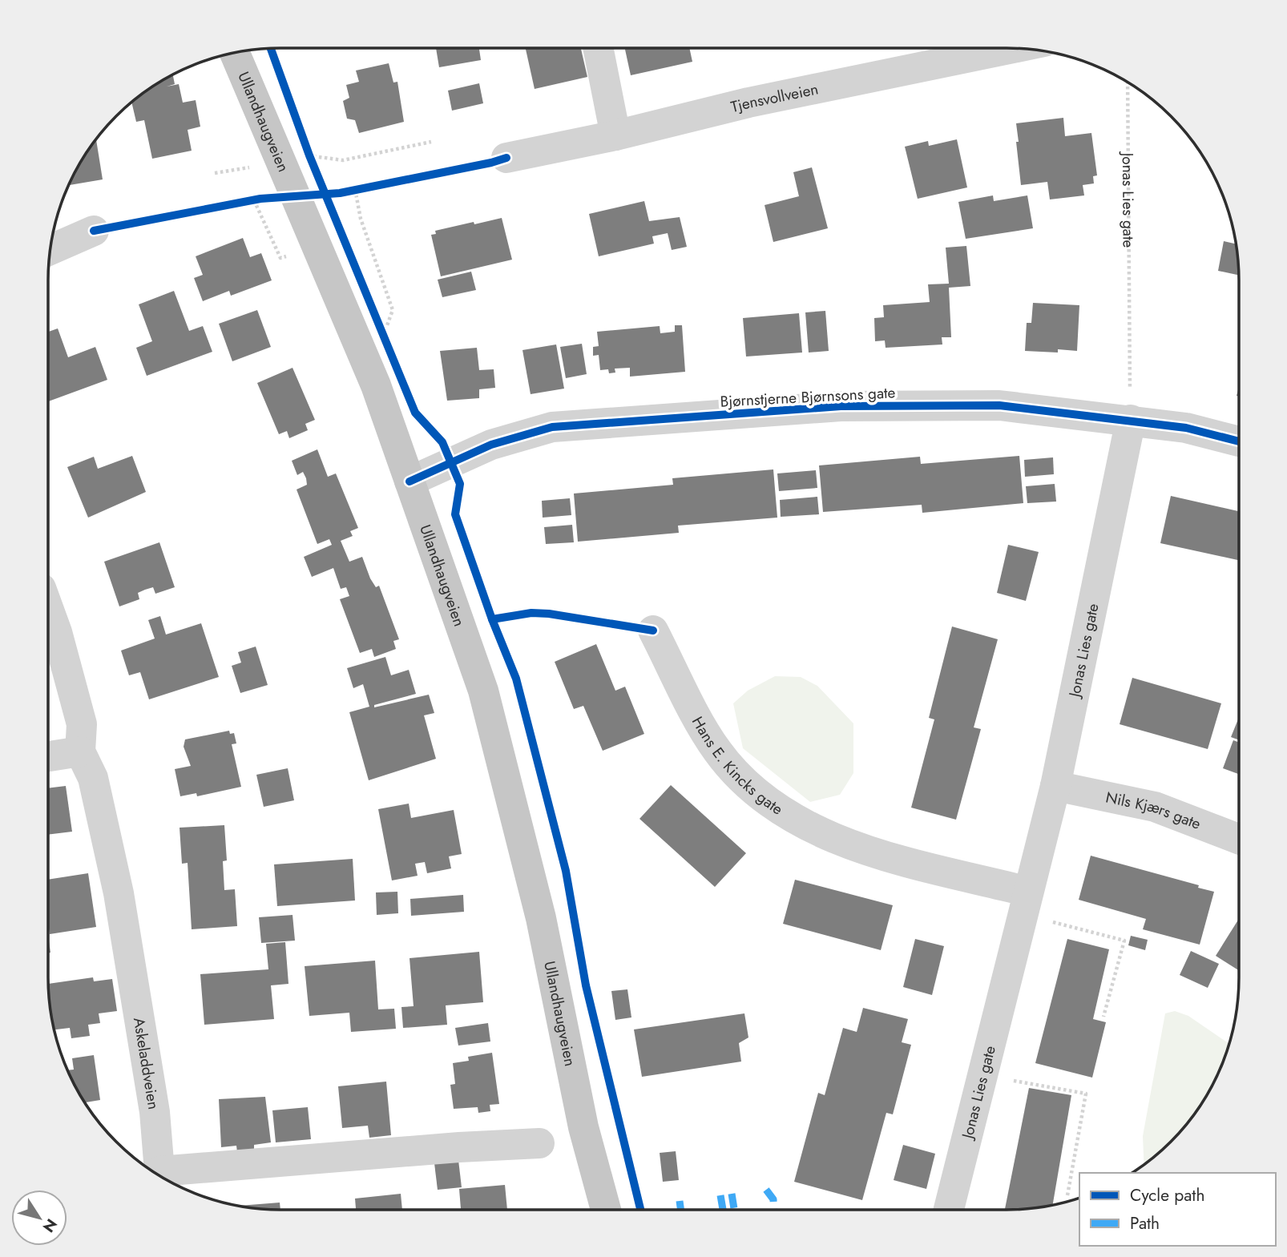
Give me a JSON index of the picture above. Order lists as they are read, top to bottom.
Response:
{
  "streets": {
    "main road": ["Ullandhaugveien"],
    "street": [
      "Tjensvollveien",
      "Jonas Lies gate",
      "Bjørnstjerne Bjørnsons gate",
      "Hans E. Kincks gate",
      "Nils Kjærs gate",
      "Askeladdveien"
    ]
  },
  "crossings": [
    ["Ullandhaugveien", "Bjørnstjerne Bjørnsons gate"],
    ["Jonas Lies gate", "Bjørnstjerne Bjørnsons gate"],
    ["Jonas Lies gate", "Hans E. Kincks gate"],
    ["Jonas Lies gate", "Nils Kjærs gate"]
  ],
  "legend": ["Cycle path", "Path"],
  "north": "bottom right"
}
